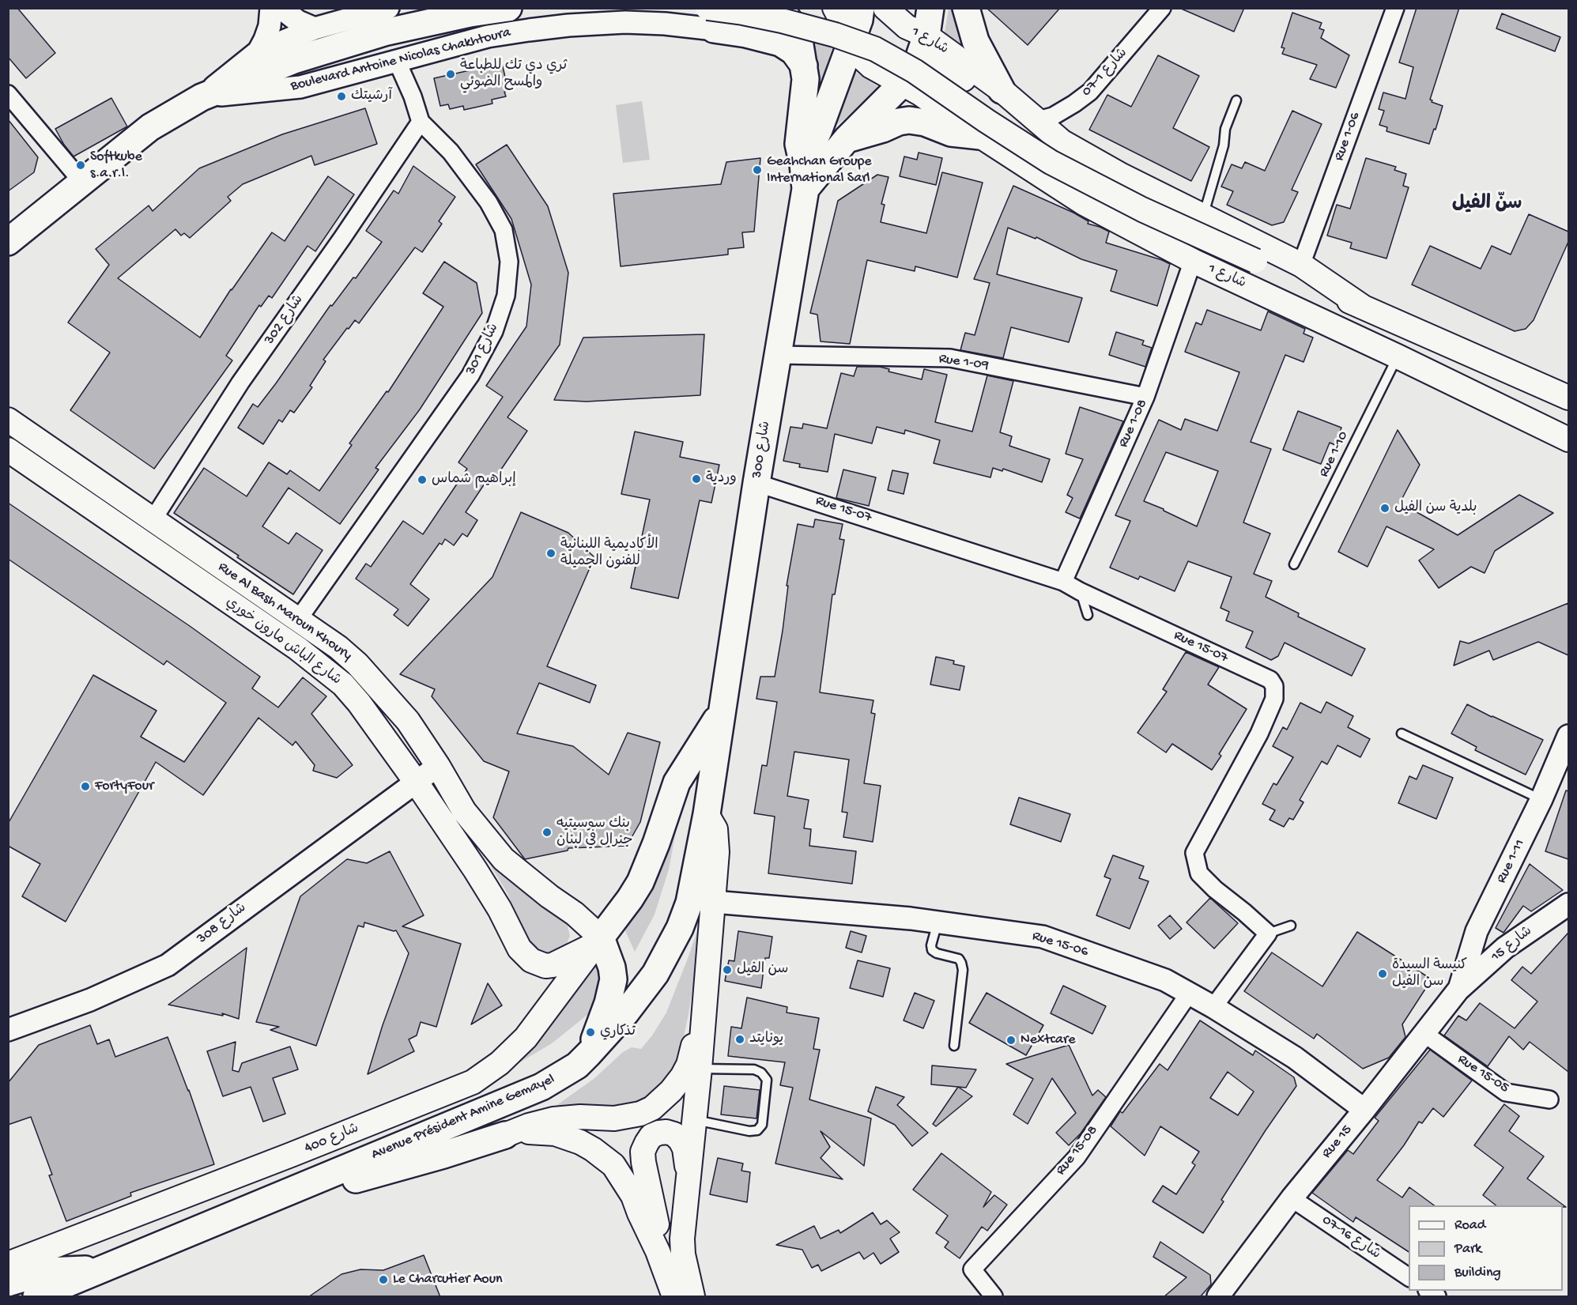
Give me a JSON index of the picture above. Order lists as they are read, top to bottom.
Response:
{
  "streets": {
    "highway": ["Boulevard Antoine Nicolas Chakhtoura", "شارع 300", "Avenue Président Amine Gemayel"],
    "main road": [
      "شارع 1",
      "Rue Al Bash Maroun Khoury",
      "شارع الباش مارون خوري",
      "شارع 400"
    ],
    "street": [
      "شارع 1-07",
      "Rue 1-06",
      "شارع 302",
      "شارع 301",
      "Rue 1-09",
      "Rue 1-08",
      "Rue 15-07",
      "Rue 1-11",
      "شارع 308",
      "Rue 15-06",
      "شارع 15",
      "Rue 15-05",
      "Rue 15",
      "Rue 15-08",
      "شارع 16-07"
    ],
    "lane": ["Rue 1-10"]
  },
  "crossings": [
    ["شارع 1", "Boulevard Antoine Nicolas Chakhtoura"],
    ["شارع 1", "شارع 1-07"],
    ["شارع 1", "Rue 1-06"],
    ["شارع 1", "Rue 1-08"],
    ["شارع 1", "Rue 1-10"],
    ["Boulevard Antoine Nicolas Chakhtoura", "شارع 301"],
    ["شارع 302", "شارع 301"],
    ["شارع 302", "Rue Al Bash Maroun Khoury"],
    ["شارع 301", "Rue Al Bash Maroun Khoury"],
    ["Rue 1-09", "Rue 1-08"],
    ["Rue 1-09", "شارع 300"],
    ["Rue 1-08", "Rue 15-07"],
    ["شارع 300", "Rue 15-07"],
    ["شارع 300", "Avenue Président Amine Gemayel"],
    ["Rue Al Bash Maroun Khoury", "شارع الباش مارون خوري"],
    ["Rue Al Bash Maroun Khoury", "شارع 308"],
    ["Rue Al Bash Maroun Khoury", "شارع 400"],
    ["شارع الباش مارون خوري", "شارع 308"],
    ["شارع الباش مارون خوري", "شارع 400"],
    ["Rue 1-11", "شارع 15"],
    ["Rue 1-11", "Rue 15"],
    ["Rue 15-06", "Rue 15"],
    ["Rue 15-06", "Rue 15-08"],
    ["شارع 15", "Rue 15"],
    ["Rue 15-05", "Rue 15"],
    ["Rue 15", "شارع 16-07"]
  ],
  "districts": ["سنّ الفيل"],
  "places": [
    "ثري دي تك للطباعة والمسح الضوئي",
    "آرشيتك",
    "Softkube s.a.r.l.",
    "Geahchan Groupe International Sarl",
    "وردية",
    "إبراهيم شماس",
    "بلدية سن الفيل",
    "الأكاديمية اللبنانية للفنون الجميلة",
    "FortyFour",
    "بنك سوسيتيه جنرال في لبنان",
    "سن الفيل",
    "كنيسة السيدة سن الفيل",
    "تذكاري",
    "يونايتد",
    "Nextcare",
    "Le Charcutier Aoun"
  ],
  "legend": ["Road", "Park", "Building"]
}
